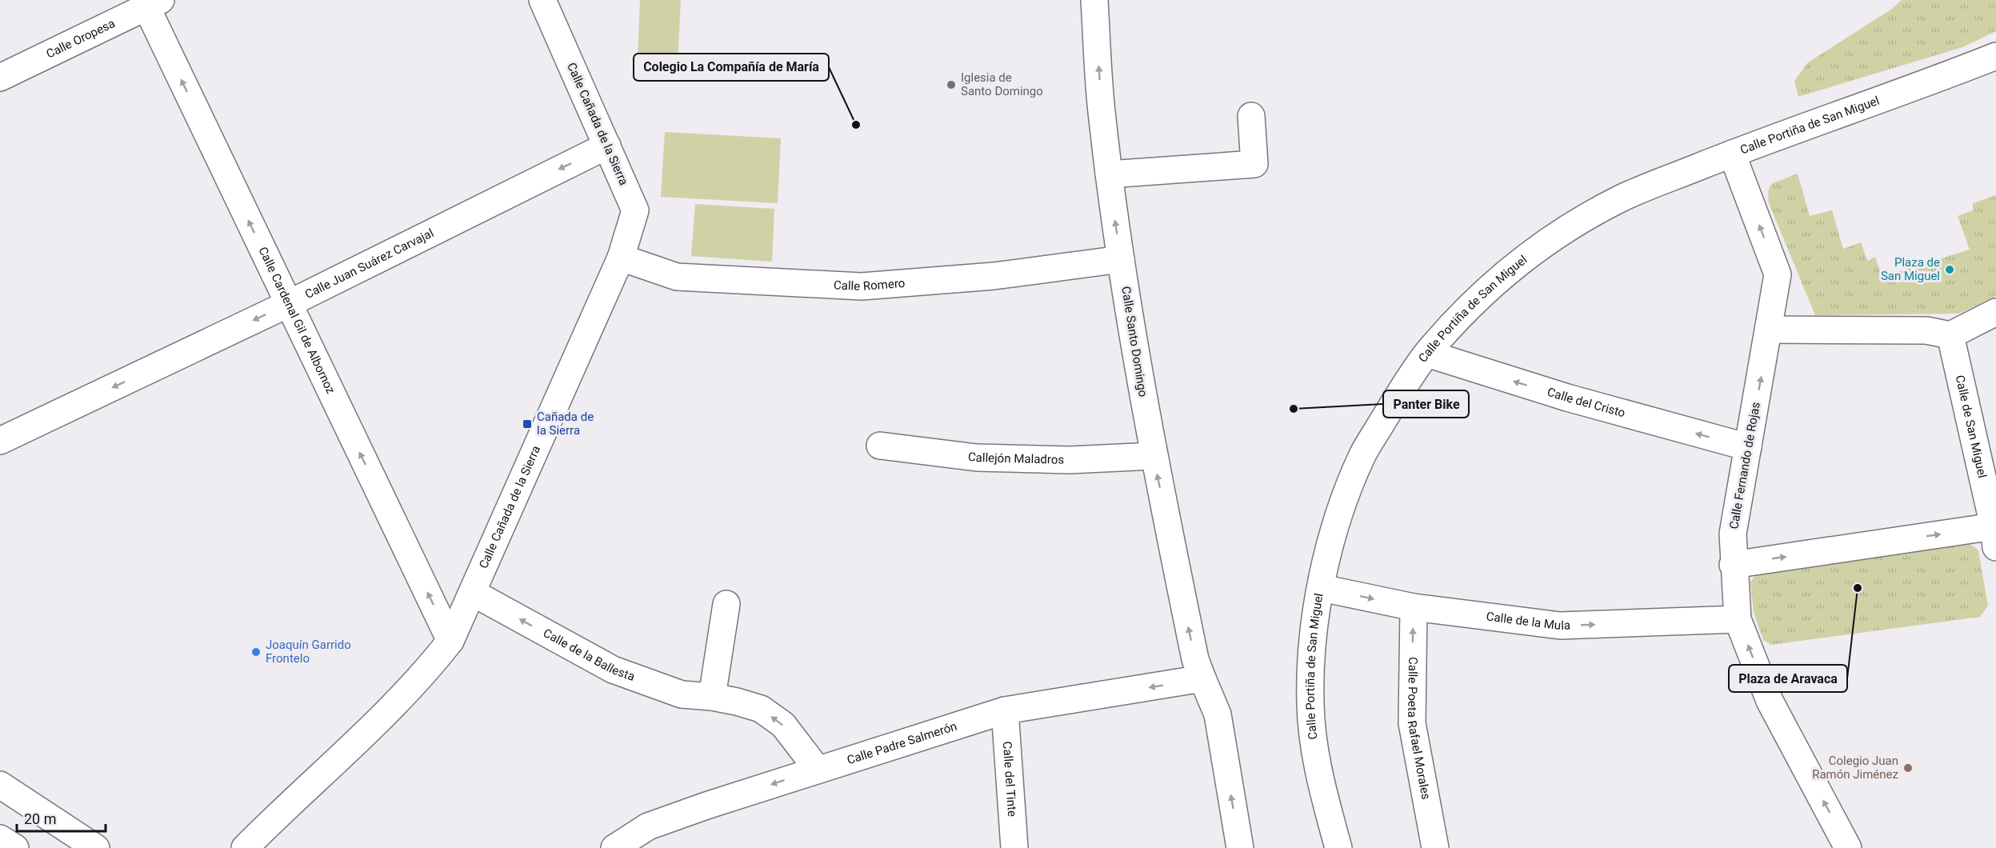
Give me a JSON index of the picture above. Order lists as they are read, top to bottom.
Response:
{
  "streets": {
    "street": [
      "Calle Oropesa",
      "Calle Cañada de la Sierra",
      "Calle Portiña de San Miguel",
      "Calle Juan Suárez Carvajal",
      "Calle Romero",
      "Calle Cardenal Gil de Albornoz",
      "Calle Santo Domingo",
      "Calle del Cristo",
      "Calle de San Miguel",
      "Callejón Maladros",
      "Calle Fernando de Rojas",
      "Calle de la Mula",
      "Calle de la Ballesta",
      "Calle Poeta Rafael Morales",
      "Calle Padre Salmerón",
      "Calle del Tinte"
    ]
  },
  "crossings": [
    ["Calle Oropesa", "Calle Cardenal Gil de Albornoz"],
    ["Calle Cañada de la Sierra", "Calle Juan Suárez Carvajal"],
    ["Calle Cañada de la Sierra", "Calle Romero"],
    ["Calle Cañada de la Sierra", "Calle Cardenal Gil de Albornoz"],
    ["Calle Cañada de la Sierra", "Calle de la Ballesta"],
    ["Calle Portiña de San Miguel", "Calle del Cristo"],
    ["Calle Portiña de San Miguel", "Calle Fernando de Rojas"],
    ["Calle Portiña de San Miguel", "Calle de la Mula"],
    ["Calle Juan Suárez Carvajal", "Calle Cardenal Gil de Albornoz"],
    ["Calle Romero", "Calle Santo Domingo"],
    ["Calle Santo Domingo", "Callejón Maladros"],
    ["Calle Santo Domingo", "Calle Padre Salmerón"],
    ["Calle del Cristo", "Calle Fernando de Rojas"],
    ["Calle Fernando de Rojas", "Calle de la Mula"],
    ["Calle de la Mula", "Calle Poeta Rafael Morales"],
    ["Calle de la Ballesta", "Calle Padre Salmerón"],
    ["Calle Padre Salmerón", "Calle del Tinte"]
  ],
  "one_way": [
    "Calle Juan Suárez Carvajal",
    "Calle Cardenal Gil de Albornoz",
    "Calle Santo Domingo",
    "Calle del Cristo",
    "Calle Fernando de Rojas",
    "Calle de la Mula",
    "Calle de la Ballesta",
    "Calle Padre Salmerón"
  ],
  "places": {
    "other": [
      "Iglesia de Santo Domingo",
      "Colegio La Compañía de María",
      "Plaza de San Miguel",
      "Panter Bike",
      "Plaza de Aravaca",
      "Joaquín Garrido Frontelo",
      "Colegio Juan Ramón Jiménez"
    ],
    "transit": ["Cañada de la Sierra"]
  },
  "scale_bar": "20 m"
}
